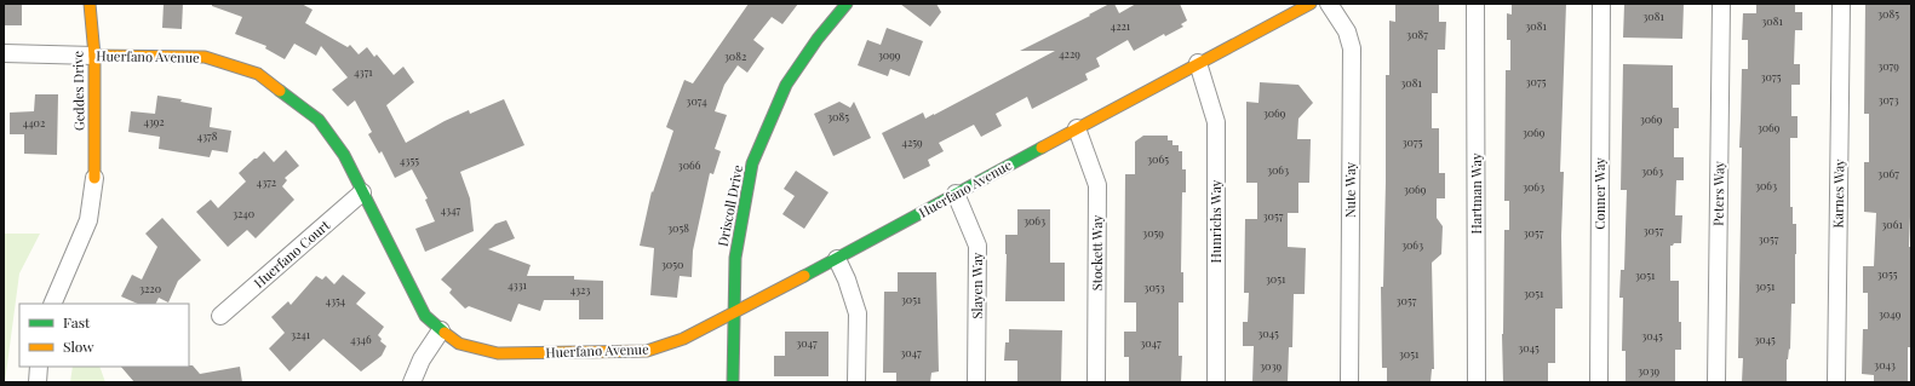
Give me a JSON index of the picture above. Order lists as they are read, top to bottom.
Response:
{
  "streets": {
    "street": [
      "Huerfano Avenue",
      "Geddes Drive",
      "Nute Way",
      "Hartman Way",
      "Conner Way",
      "Peters Way",
      "Karnes Way",
      "Driscoll Drive",
      "Hunrichs Way",
      "Stockett Way",
      "Huerfano Court",
      "Slayen Way"
    ]
  },
  "crossings": [
    ["Huerfano Avenue", "Geddes Drive"],
    ["Huerfano Avenue", "Driscoll Drive"],
    ["Huerfano Avenue", "Hunrichs Way"],
    ["Huerfano Avenue", "Stockett Way"],
    ["Huerfano Avenue", "Huerfano Court"],
    ["Huerfano Avenue", "Slayen Way"]
  ],
  "house_numbers": [
    "3085",
    "3081",
    "3081",
    "4221",
    "3081",
    "3087",
    "4229",
    "3099",
    "3082",
    "3079",
    "4371",
    "3075",
    "3075",
    "3081",
    "3073",
    "3074",
    "3069",
    "3085",
    "3069",
    "4392",
    "4402",
    "3069",
    "3069",
    "4378",
    "4259",
    "3075",
    "3065",
    "4355",
    "3066",
    "3063",
    "3063",
    "3067",
    "4372",
    "3063",
    "3063",
    "3069",
    "4347",
    "3240",
    "3057",
    "3063",
    "3061",
    "3058",
    "3057",
    "3059",
    "3057",
    "3057",
    "3063",
    "3050",
    "3055",
    "3051",
    "3051",
    "4331",
    "3051",
    "3053",
    "3220",
    "4323",
    "3051",
    "3051",
    "4354",
    "3057",
    "3049",
    "3045",
    "3241",
    "3045",
    "4346",
    "3045",
    "3047",
    "3047",
    "3045",
    "3047",
    "3051",
    "3043",
    "3039",
    "3039"
  ],
  "legend": ["Fast", "Slow"]
}
